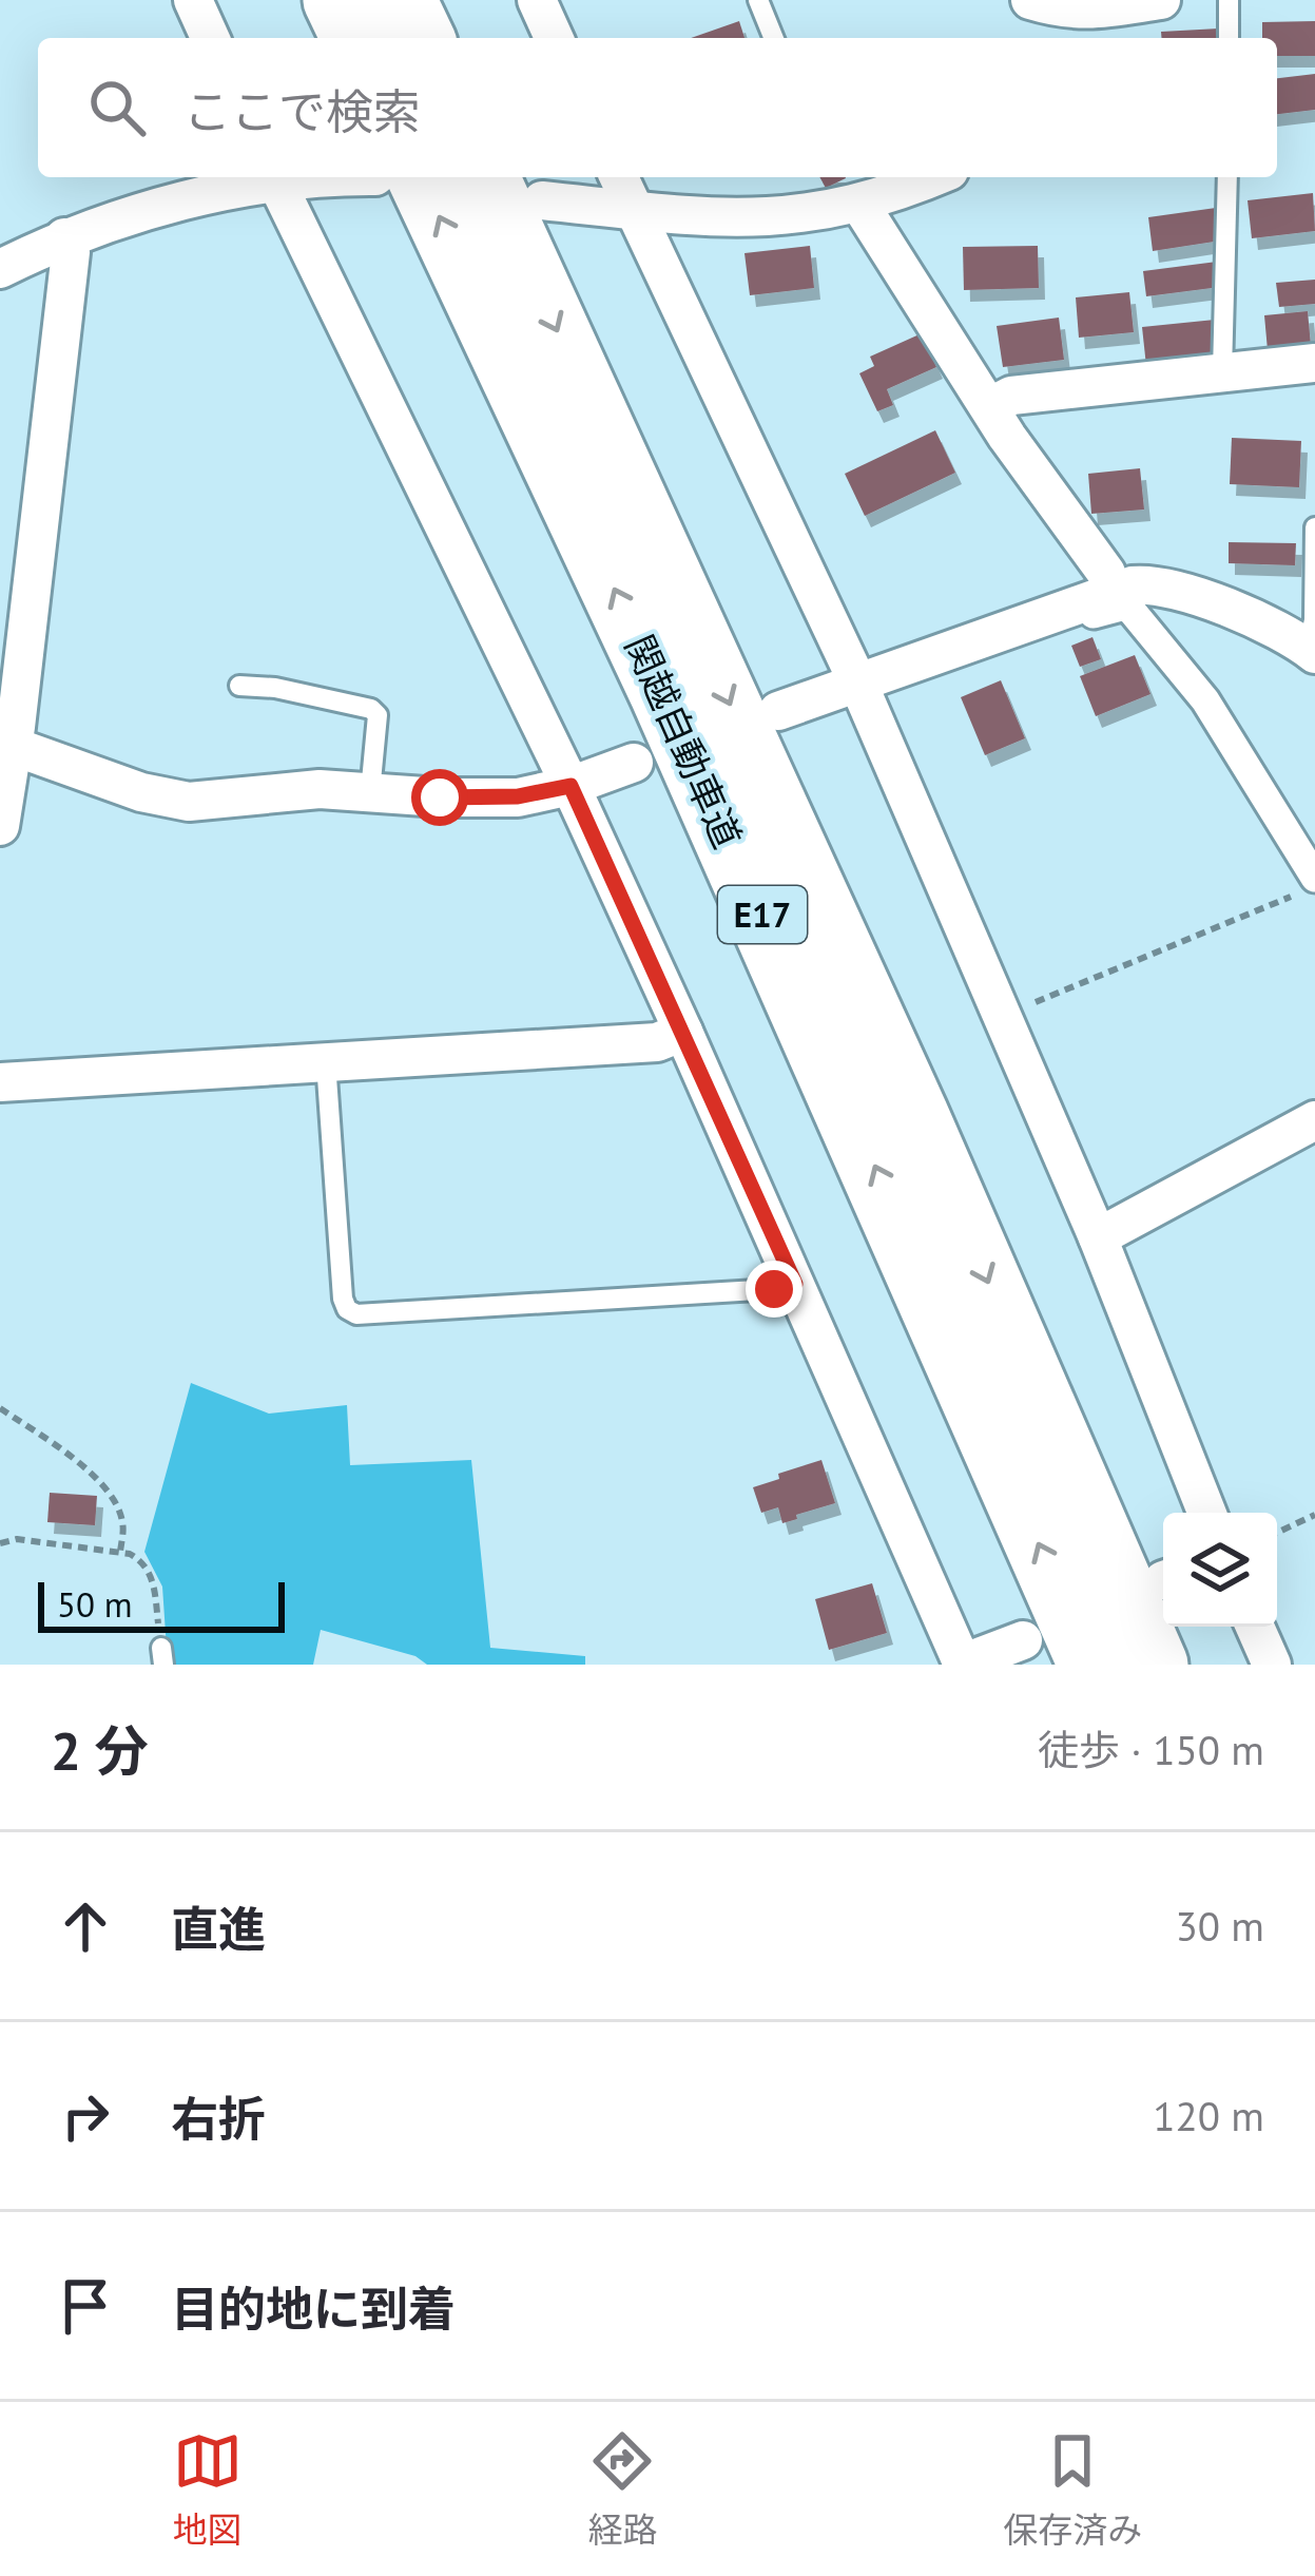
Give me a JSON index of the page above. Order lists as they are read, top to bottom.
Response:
{
  "streets": {
    "highway": ["関越自動車道", "E17"]
  },
  "scale_bar": "50 m",
  "page": {
    "search": "ここで検索",
    "scale": "50 m",
    "heading": ["2 分", "徒歩 · 150 m"],
    "list": [
      ["直進", "30 m"],
      ["右折", "120 m"],
      "目的地に到着"
    ],
    "nav": ["地図", "経路", "保存済み"]
  }
}
